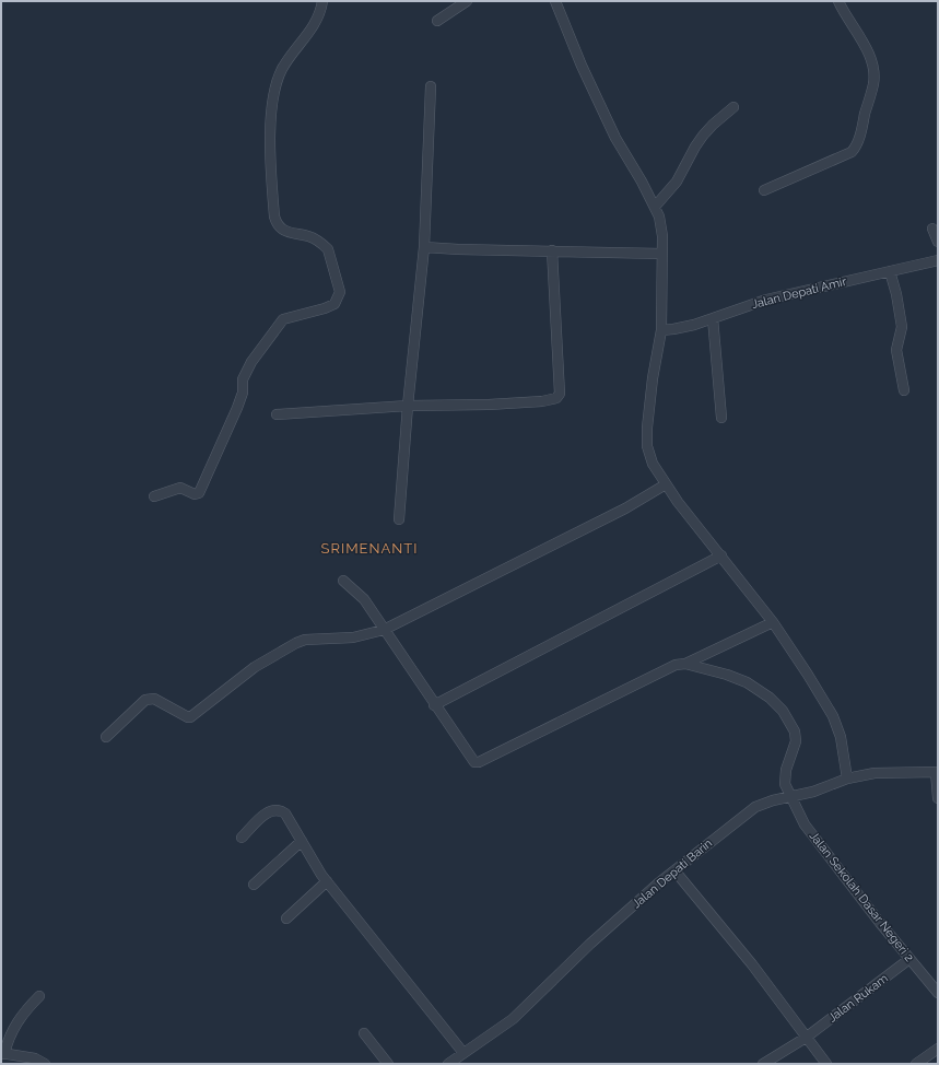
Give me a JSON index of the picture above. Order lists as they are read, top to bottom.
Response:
{
  "streets": {
    "street": [
      "Jalan Depati Amir",
      "Jalan Depati Barin",
      "Jalan Sekolah Dasar Negeri 2",
      "Jalan Rukam"
    ]
  },
  "crossings": [
    ["Jalan Depati Barin", "Jalan Sekolah Dasar Negeri 2"],
    ["Jalan Sekolah Dasar Negeri 2", "Jalan Rukam"]
  ],
  "districts": ["SRIMENANTI"]
}
